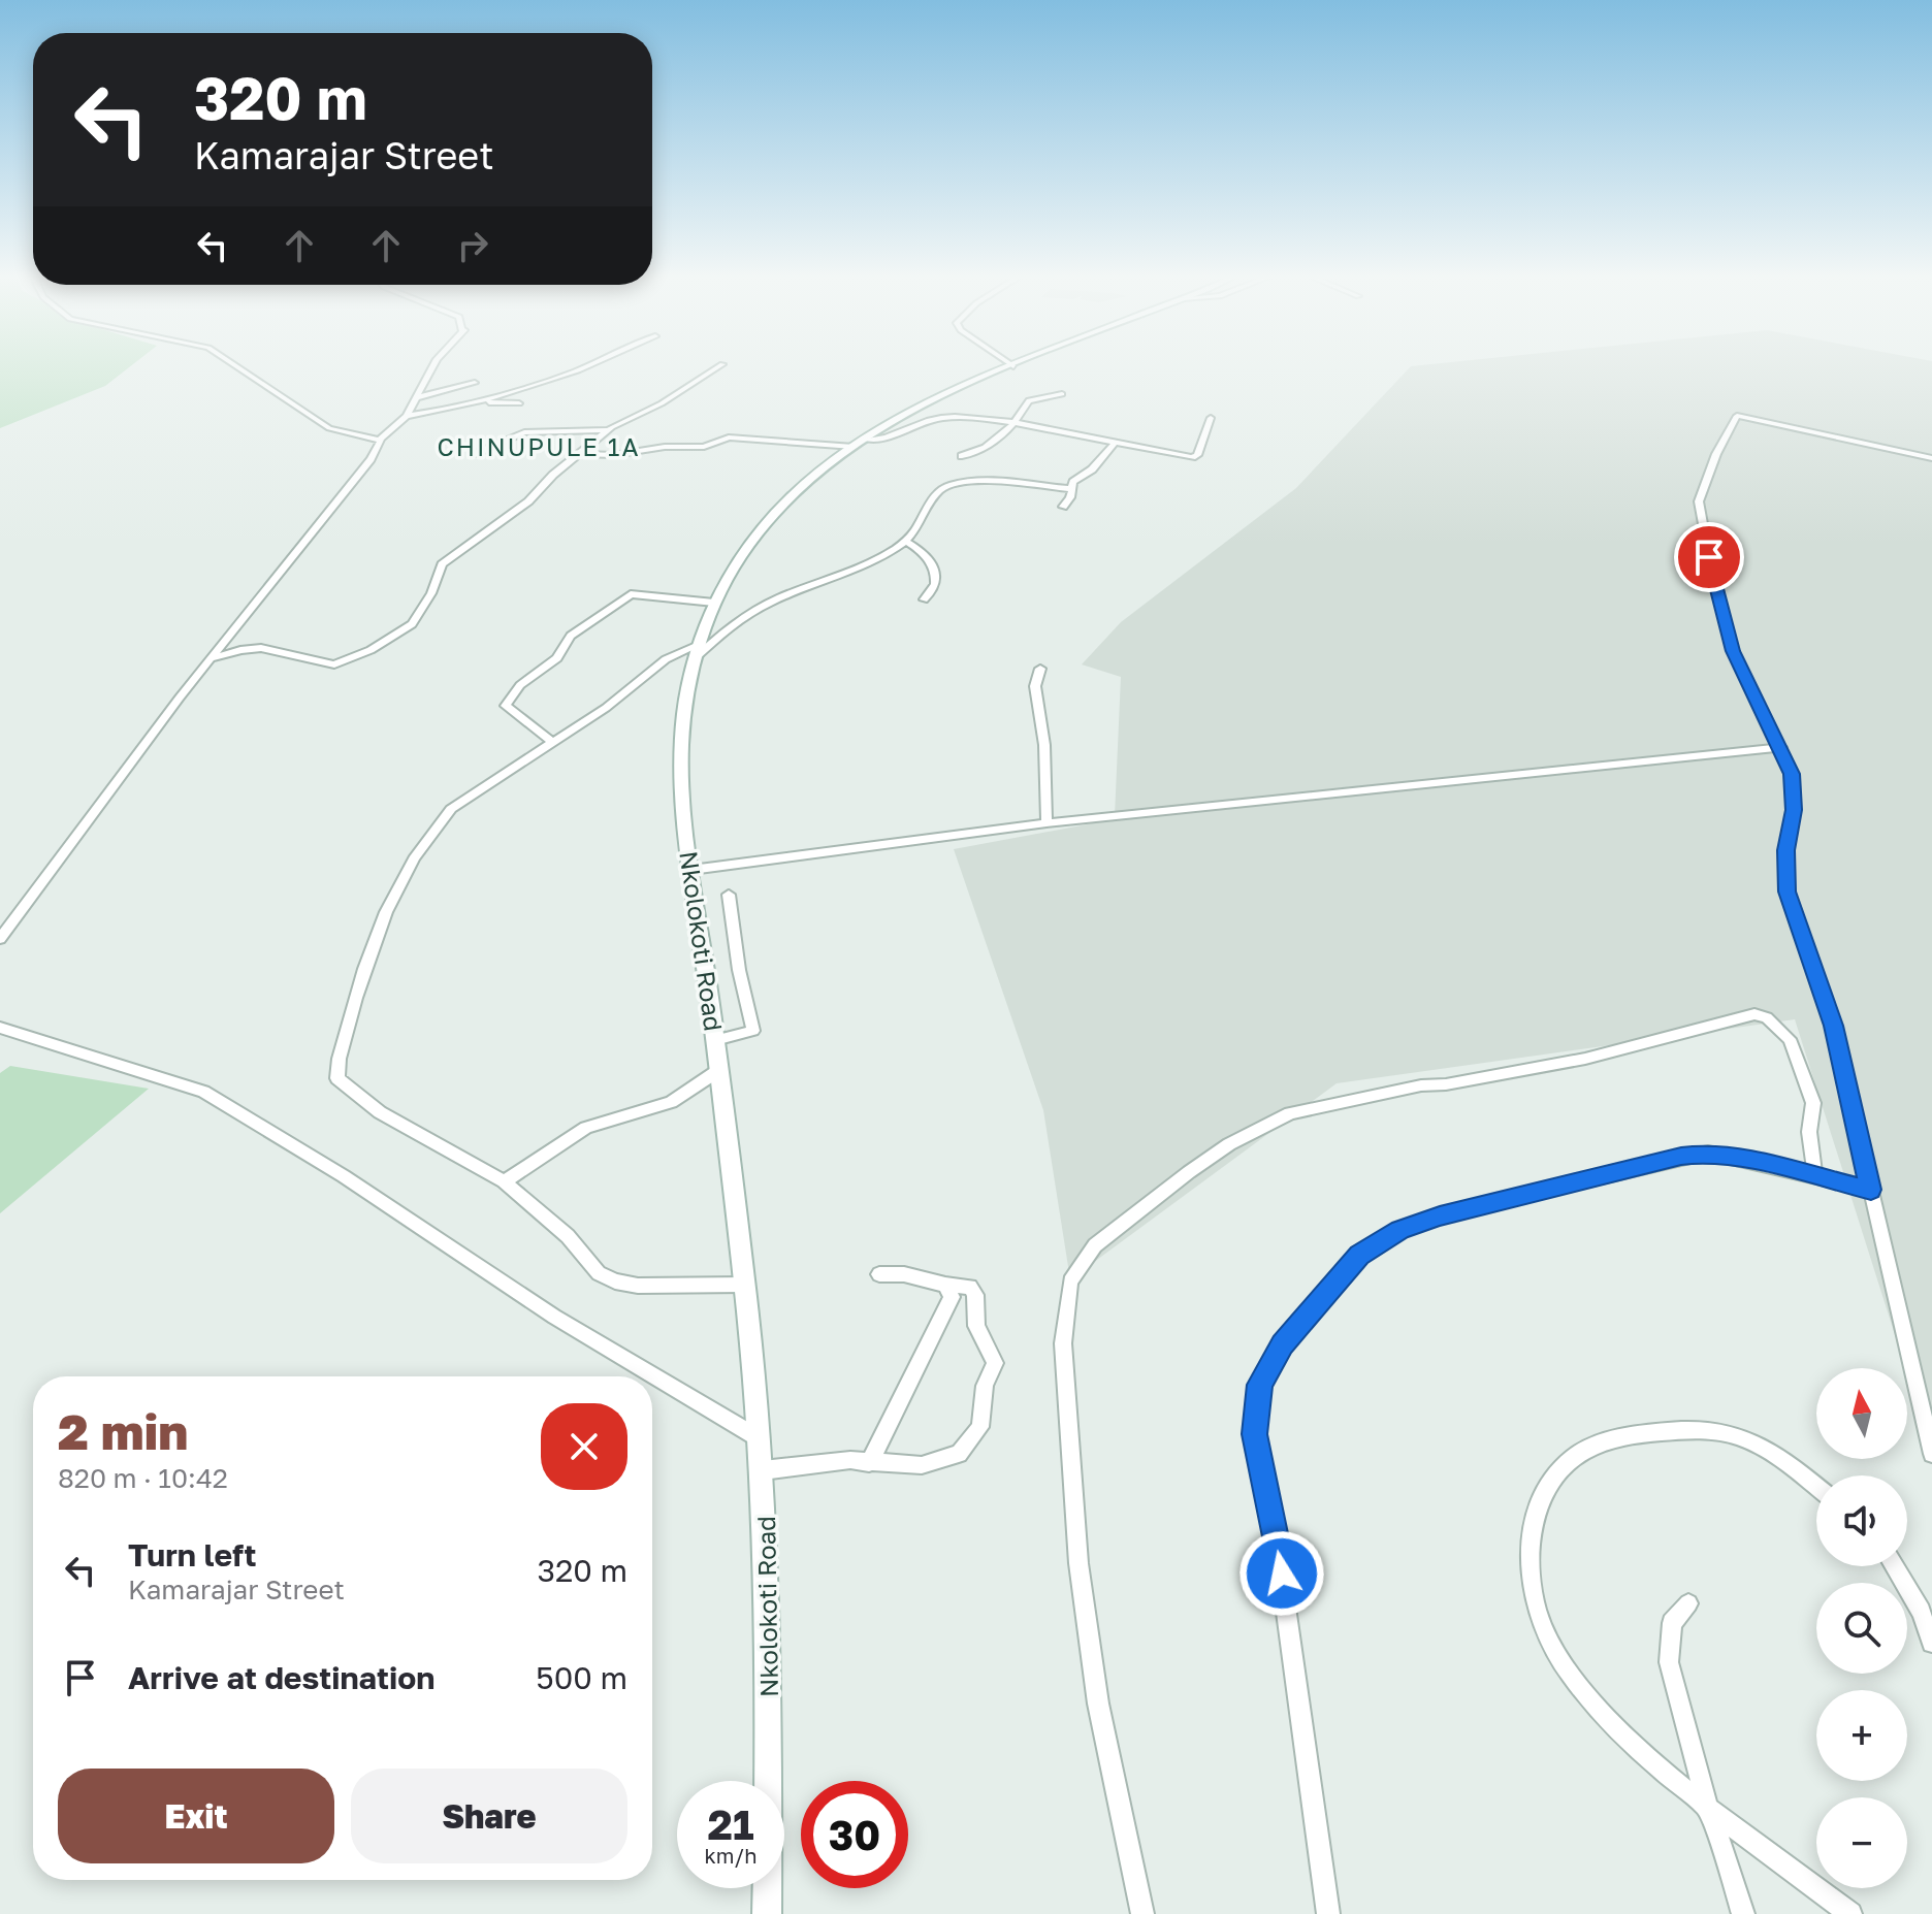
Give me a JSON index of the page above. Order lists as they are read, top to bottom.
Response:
{
  "streets": {
    "main road": ["Nkolokoti Road"]
  },
  "districts": ["CHINUPULE 1A"],
  "north": "top",
  "page": {
    "turn": ["320 m", "Kamarajar Street"],
    "map_buttons": ["+", "−"],
    "heading": ["2 min", "820 m · 10:42"],
    "list": [
      {
        "name": "Turn left",
        "note": "Kamarajar Street",
        "value": "320 m"
      },
      {
        "name": "Arrive at destination",
        "value": "500 m"
      }
    ],
    "buttons": ["Exit", "Share"],
    "speed": "21 km/h",
    "limit": "30"
  }
}
